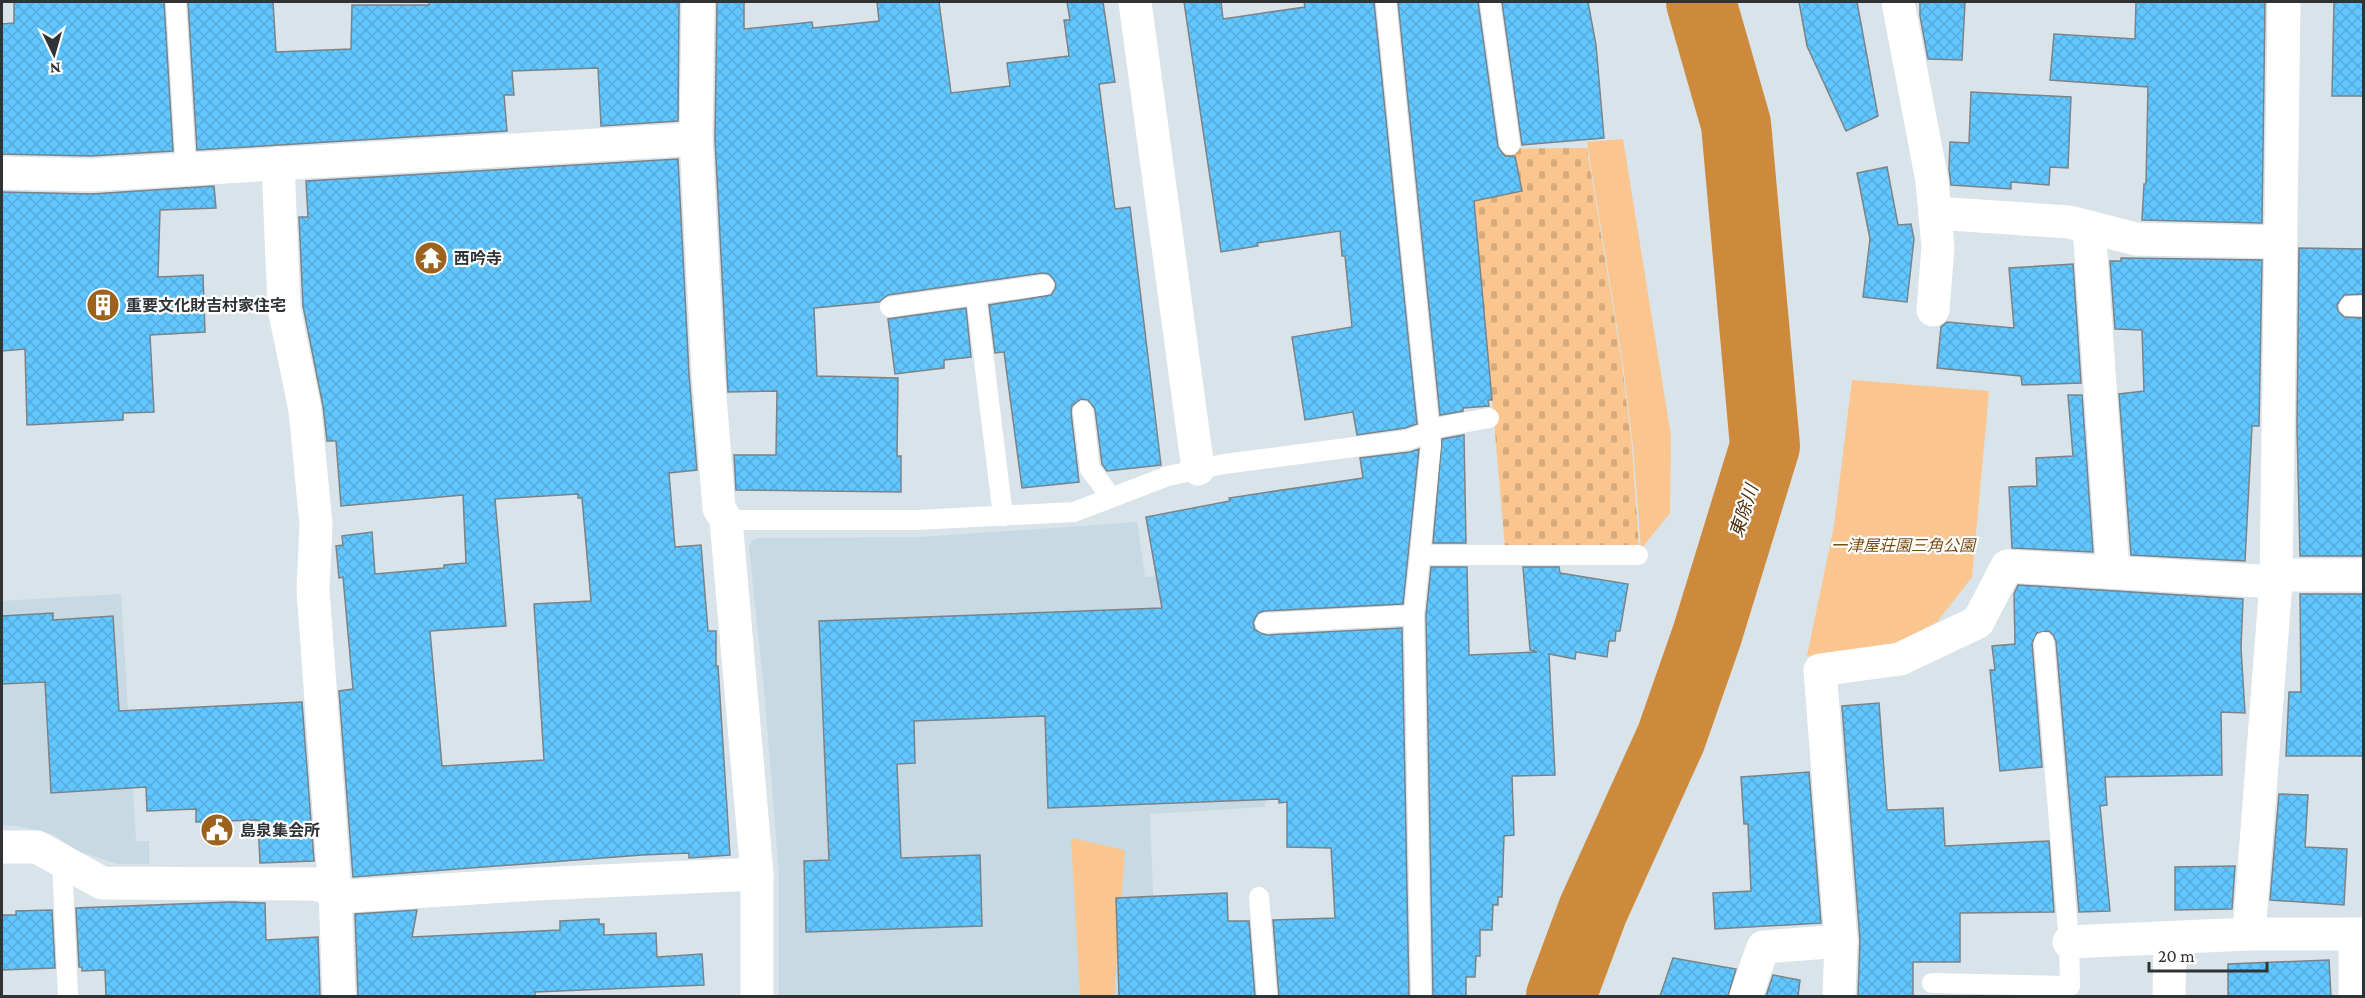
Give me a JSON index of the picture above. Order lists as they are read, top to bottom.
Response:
{
  "water": ["東除川"],
  "parks": ["一津屋荘園三角公園"],
  "places": {
    "temple": ["西吟寺"],
    "building": ["重要文化財吉村家住宅"],
    "public building": ["島泉集会所"]
  },
  "scale_bar": "20 m",
  "north": "bottom"
}
